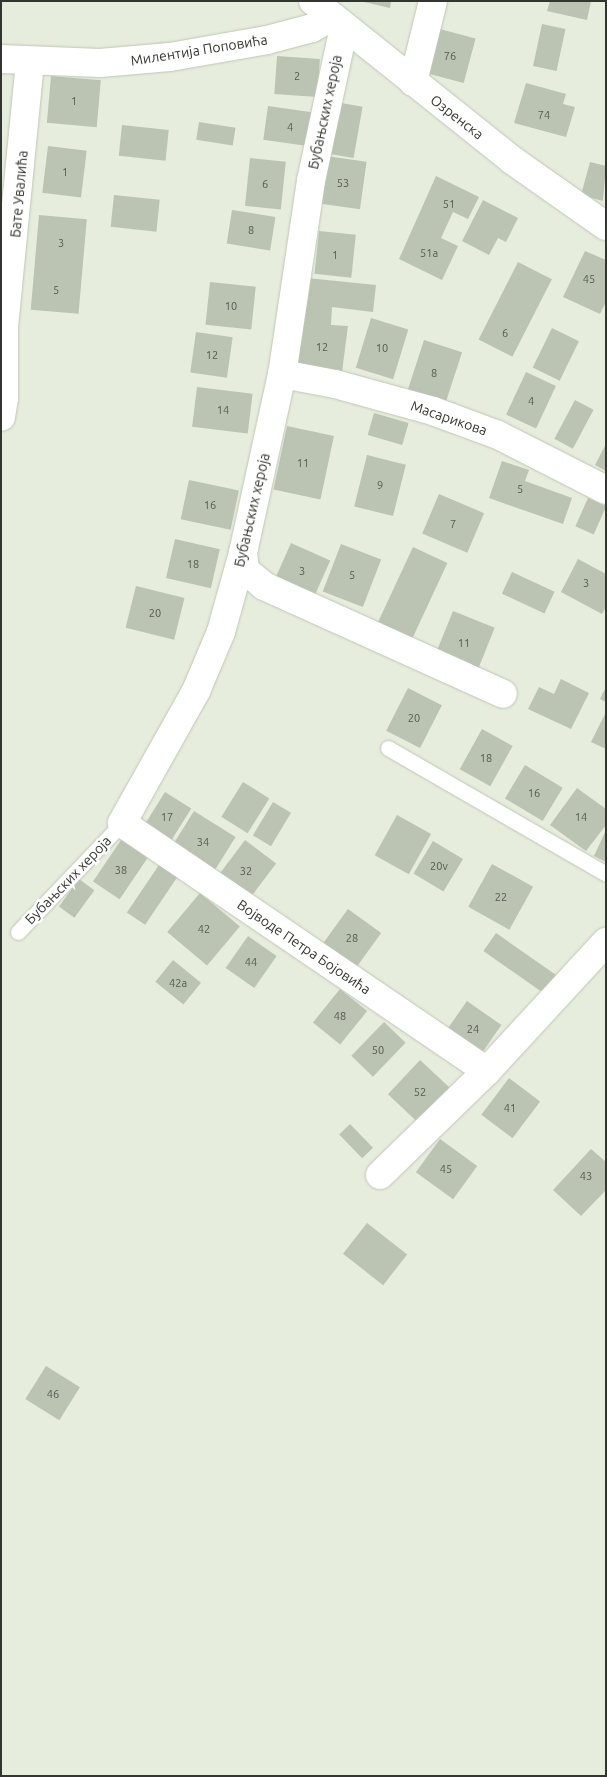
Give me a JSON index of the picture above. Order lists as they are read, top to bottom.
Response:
{
  "streets": {
    "street": [
      "Милентија Поповића",
      "Бубањских хероја",
      "Озренска",
      "Бате Увалића",
      "Масарикова",
      "Војводе Петра Бојовића"
    ]
  },
  "crossings": [
    ["Милентија Поповића", "Бубањских хероја"],
    ["Милентија Поповића", "Озренска"],
    ["Милентија Поповића", "Бате Увалића"],
    ["Бубањских хероја", "Озренска"],
    ["Бубањских хероја", "Масарикова"],
    ["Бубањских хероја", "Војводе Петра Бојовића"]
  ],
  "house_numbers": [
    "76",
    "2",
    "1",
    "74",
    "4",
    "1",
    "53",
    "6",
    "51",
    "8",
    "3",
    "51a",
    "1",
    "45",
    "5",
    "10",
    "6",
    "12",
    "10",
    "12",
    "8",
    "4",
    "14",
    "11",
    "9",
    "5",
    "16",
    "7",
    "18",
    "3",
    "5",
    "3",
    "20",
    "11",
    "20",
    "18",
    "16",
    "17",
    "14",
    "34",
    "20v",
    "38",
    "32",
    "22",
    "42",
    "28",
    "44",
    "42a",
    "48",
    "24",
    "50",
    "52",
    "41",
    "45",
    "43",
    "46"
  ]
}
